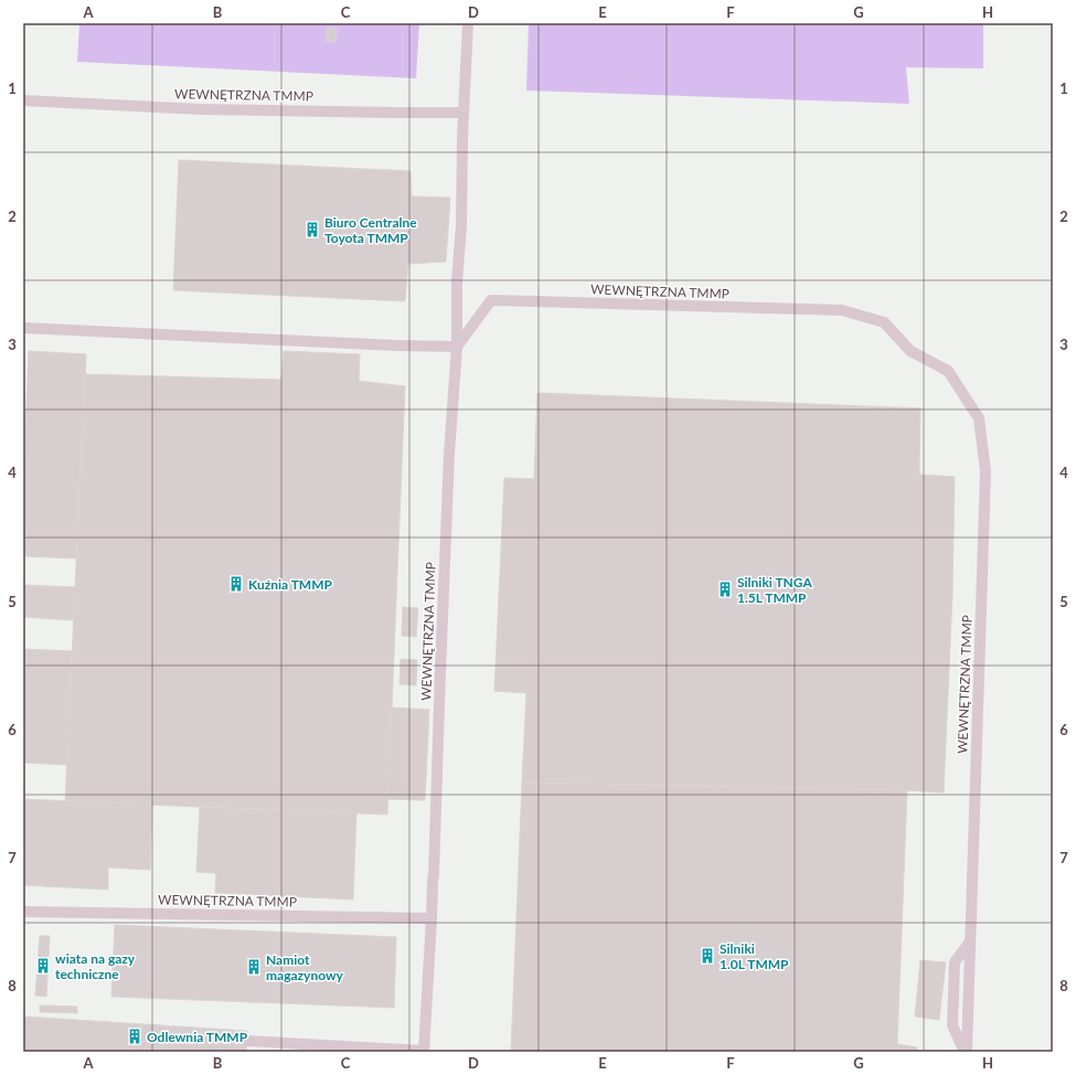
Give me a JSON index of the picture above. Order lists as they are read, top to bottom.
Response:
{
  "streets": {
    "lane": ["WEWNĘTRZNA TMMP"]
  },
  "places": {
    "building": [
      "Biuro Centralne Toyota TMMP",
      "Kuźnia TMMP",
      "Silniki TNGA 1.5L TMMP",
      "Silniki 1.0L TMMP",
      "wiata na gazy techniczne",
      "Namiot magazynowy",
      "Odlewnia TMMP"
    ]
  },
  "grid": {
    "columns": [
      "A",
      "B",
      "C",
      "D",
      "E",
      "F",
      "G",
      "H"
    ],
    "rows": [
      "1",
      "2",
      "3",
      "4",
      "5",
      "6",
      "7",
      "8"
    ]
  }
}
